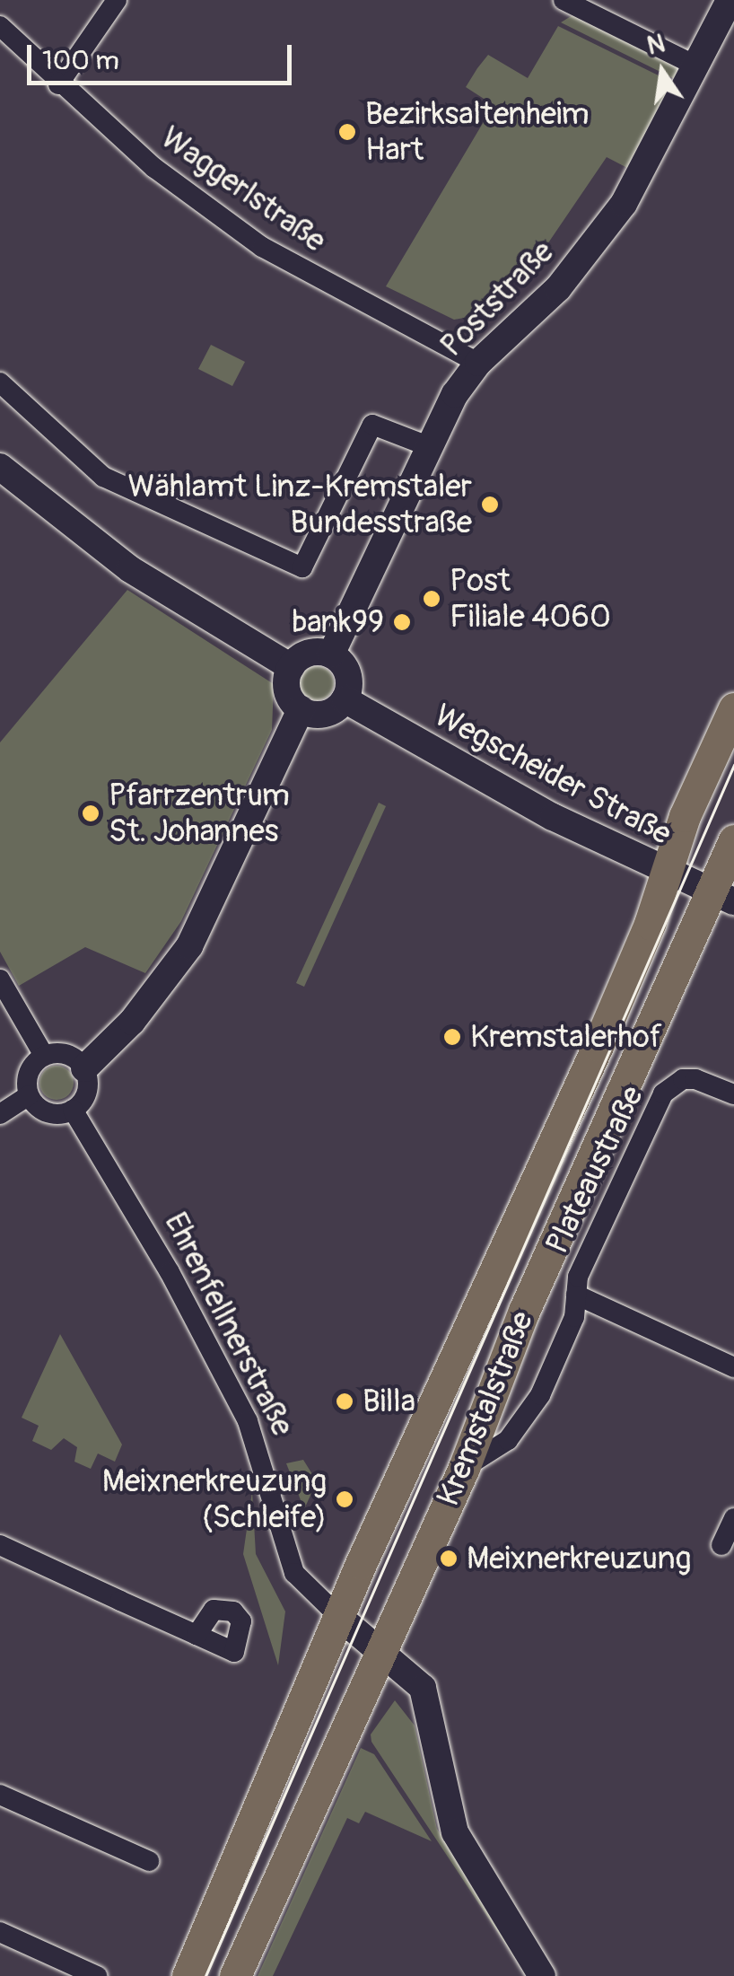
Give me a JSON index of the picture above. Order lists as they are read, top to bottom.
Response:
{
  "streets": {
    "main road": ["Kremstalstraße"],
    "street": [
      "Waggerlstraße",
      "Poststraße",
      "Wegscheider Straße",
      "Plateaustraße",
      "Ehrenfellnerstraße"
    ]
  },
  "crossings": [
    ["Waggerlstraße", "Poststraße"],
    ["Poststraße", "Wegscheider Straße"],
    ["Wegscheider Straße", "Kremstalstraße"],
    ["Plateaustraße", "Kremstalstraße"],
    ["Ehrenfellnerstraße", "Kremstalstraße"]
  ],
  "places": [
    "Bezirksaltenheim Hart",
    "Wählamt Linz-Kremstaler Bundesstraße",
    "Post Filiale 4060",
    "bank99",
    "Pfarrzentrum St. Johannes",
    "Kremstalerhof",
    "Billa",
    "Meixnerkreuzung (Schleife)",
    "Meixnerkreuzung"
  ],
  "scale_bar": "100 m",
  "north": "top"
}
